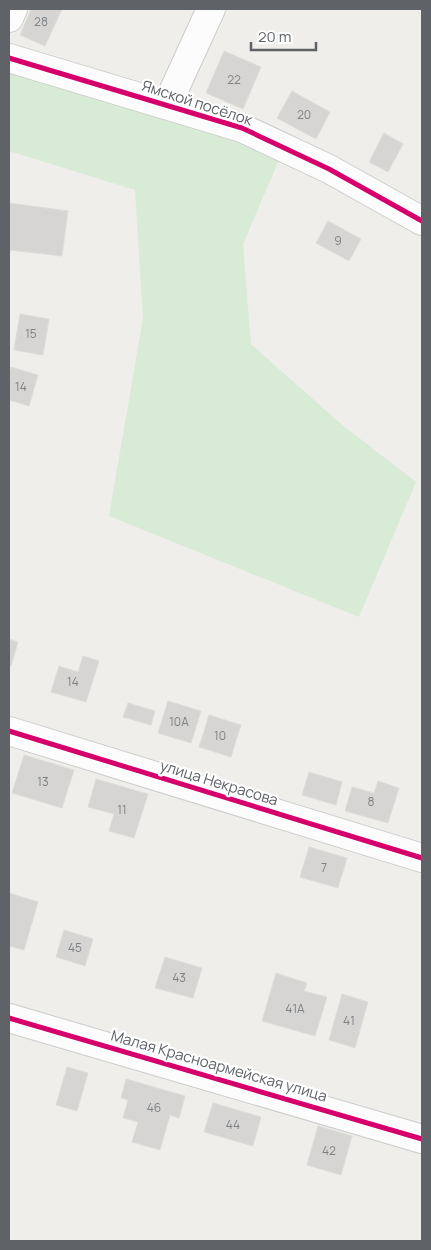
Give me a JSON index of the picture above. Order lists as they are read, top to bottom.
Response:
{
  "streets": {
    "street": ["Ямской посёлок", "улица Некрасова", "Малая Красноармейская улица"]
  },
  "house_numbers": [
    "28",
    "22",
    "20",
    "9",
    "15",
    "14",
    "14",
    "10А",
    "10",
    "13",
    "8",
    "11",
    "7",
    "45",
    "43",
    "41А",
    "41",
    "46",
    "44",
    "42"
  ],
  "scale_bar": "20 m"
}
